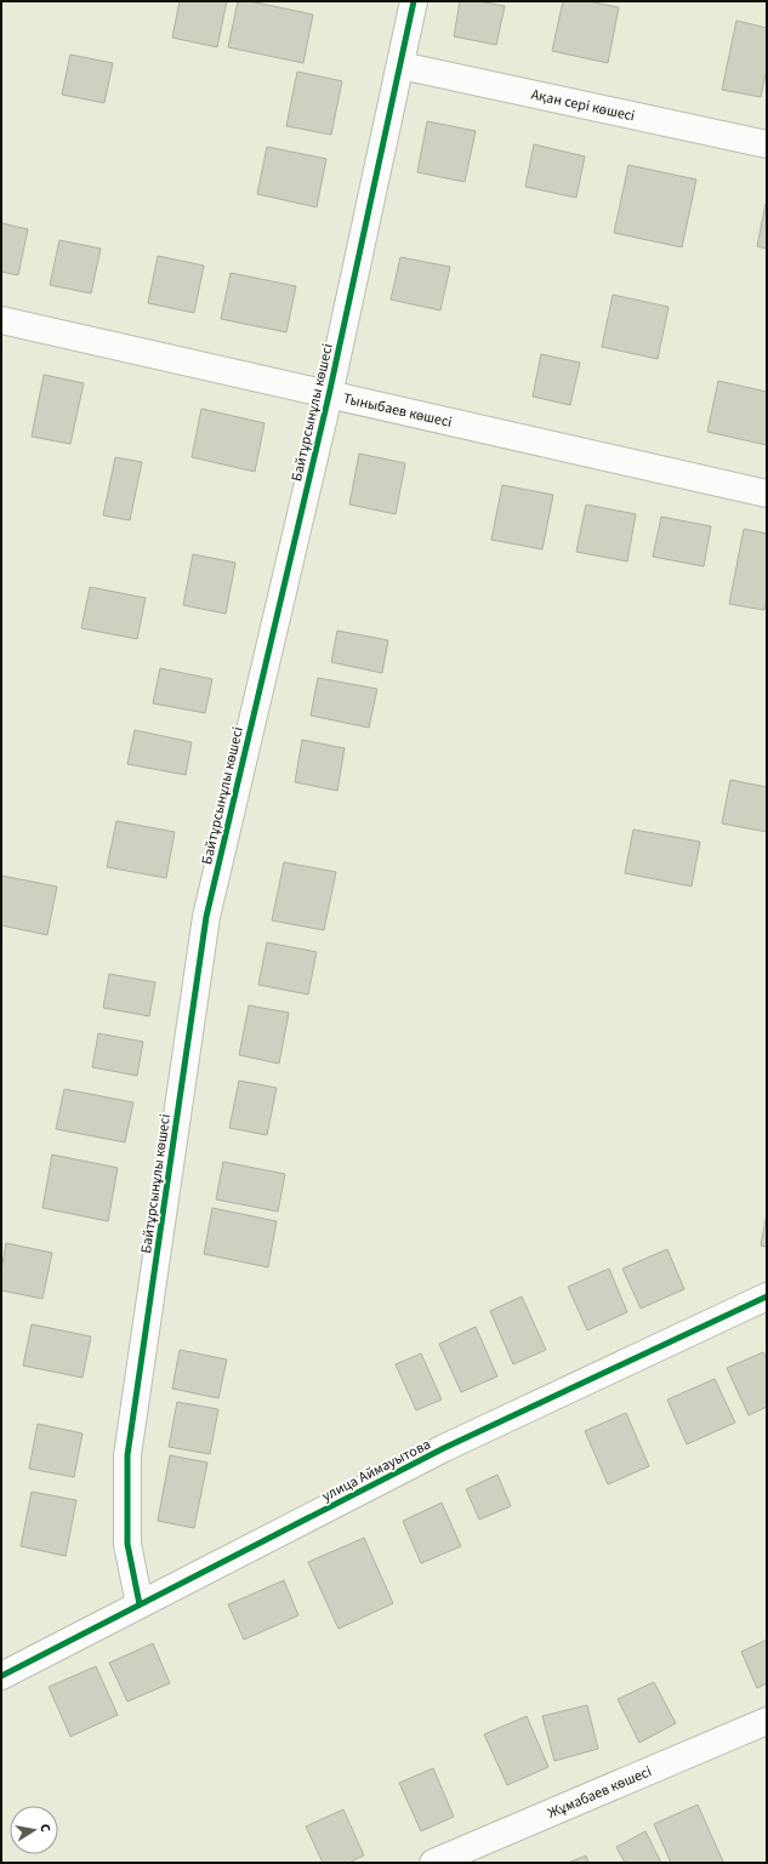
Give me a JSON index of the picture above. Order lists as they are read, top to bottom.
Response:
{
  "streets": {
    "street": [
      "Ақан сері көшесі",
      "Тыныбаев көшесі",
      "Байтұрсынұлы көшесі",
      "улица Аймауытова",
      "Жұмабаев көшесі"
    ]
  },
  "crossings": [
    ["Ақан сері көшесі", "Байтұрсынұлы көшесі"],
    ["Тыныбаев көшесі", "Байтұрсынұлы көшесі"],
    ["Байтұрсынұлы көшесі", "улица Аймауытова"]
  ],
  "north": "right"
}
